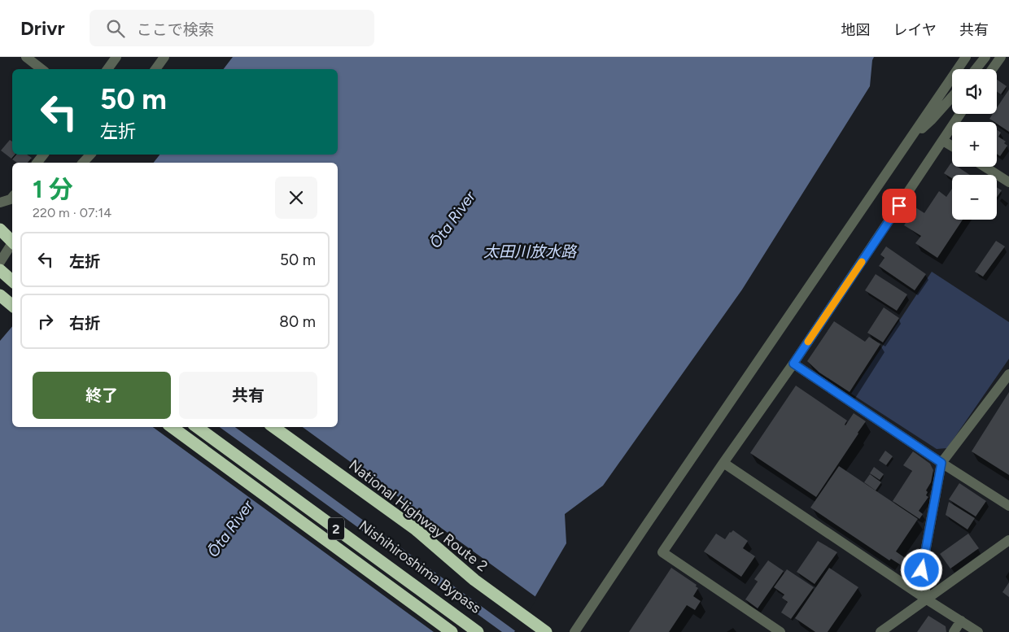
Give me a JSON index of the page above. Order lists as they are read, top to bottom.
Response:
{
  "streets": {
    "highway": ["National Highway Route 2", "2", "Nishihiroshima Bypass"]
  },
  "water": ["Ōta River", "太田川放水路"],
  "page": {
    "header": "Drivr",
    "search": "ここで検索",
    "nav": ["地図", "レイヤ", "共有"],
    "map_buttons": ["+", "−"],
    "turn": ["50 m", "左折"],
    "heading": ["1 分", "220 m · 07:14"],
    "list": [
      {
        "name": "左折",
        "value": "50 m"
      },
      {
        "name": "右折",
        "value": "80 m"
      }
    ],
    "buttons": ["終了", "共有"]
  }
}
